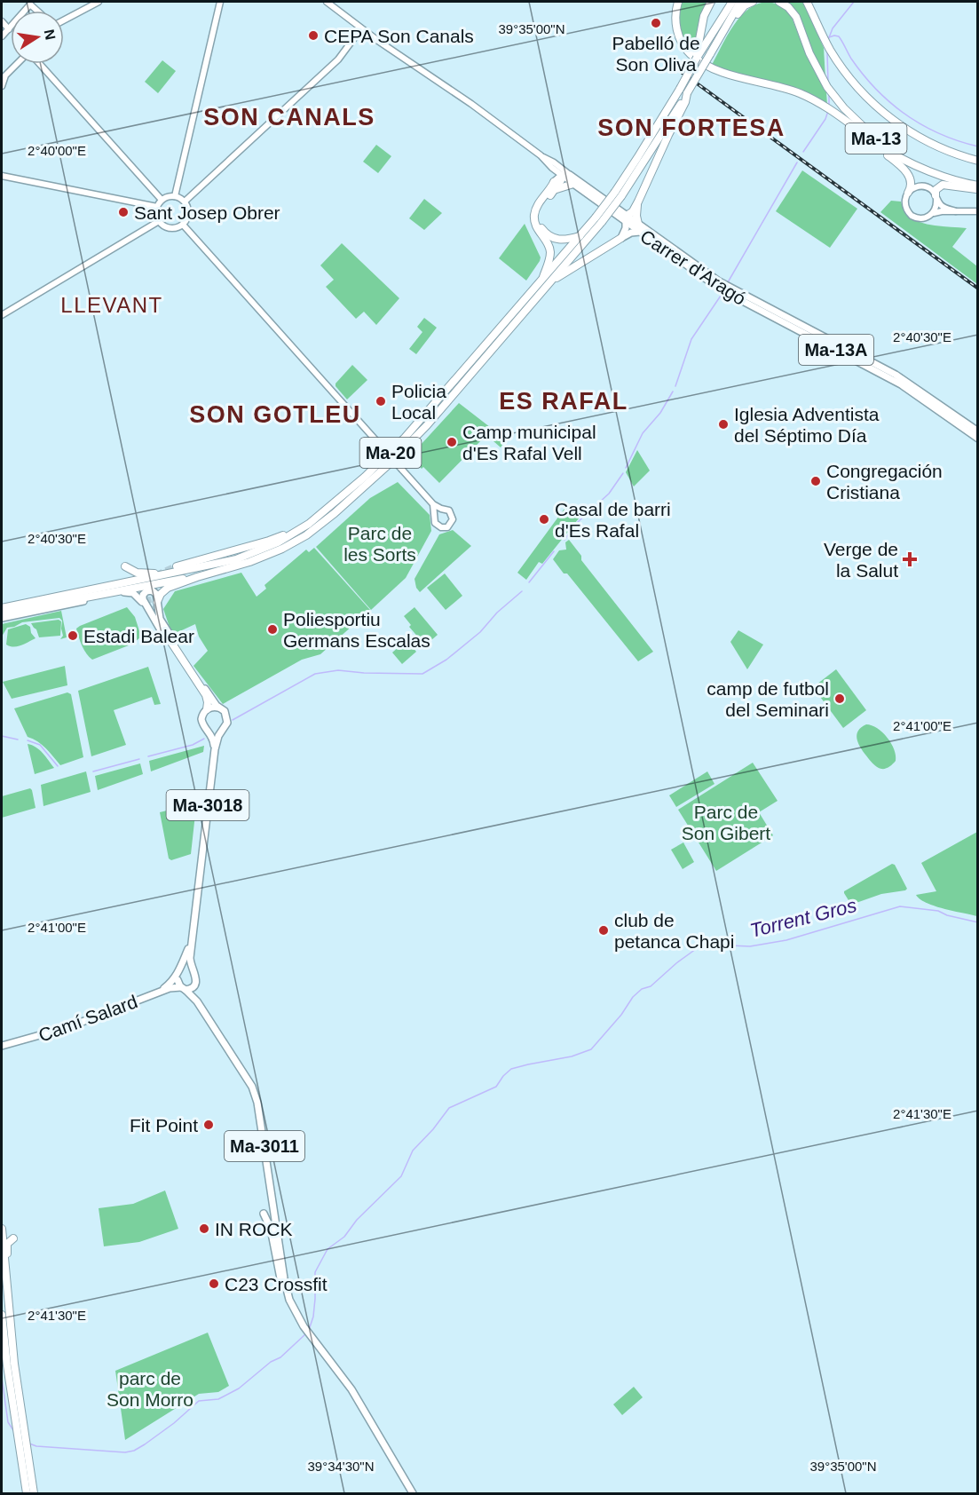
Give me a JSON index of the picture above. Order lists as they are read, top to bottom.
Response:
{
  "streets": {
    "highway": ["Ma-13", "Ma-20"],
    "main road": [
      "Carrer d'Aragó",
      "Ma-13A",
      "Ma-3018",
      "Camí Salard",
      "Ma-3011"
    ]
  },
  "crossings": [
    ["Ma-3018", "Camí Salard"],
    ["Ma-3018", "Ma-3011"],
    ["Camí Salard", "Ma-3011"]
  ],
  "districts": [
    "SON CANALS",
    "SON FORTESA",
    "LLEVANT",
    "ES RAFAL",
    "SON GOTLEU"
  ],
  "water": ["Torrent Gros"],
  "parks": ["Parc de les Sorts", "Parc de Son Gibert", "parc de Son Morro"],
  "places": {
    "other": [
      "Pabelló de Son Oliva",
      "CEPA Son Canals",
      "Sant Josep Obrer",
      "Policia Local",
      "Iglesia Adventista del Séptimo Día",
      "Camp municipal d'Es Rafal Vell",
      "Congregación Cristiana",
      "Casal de barri d'Es Rafal",
      "Poliesportiu Germans Escalas",
      "Estadi Balear",
      "camp de futbol del Seminari",
      "club de petanca Chapi",
      "Fit Point",
      "IN ROCK",
      "C23 Crossfit"
    ],
    "health": ["Verge de la Salut"]
  },
  "north": "right",
  "coordinates": [
    "39°35'00\"N",
    "2°40'00\"E",
    "2°40'30\"E",
    "2°41'00\"E",
    "2°41'30\"E",
    "39°34'30\"N"
  ]
}
